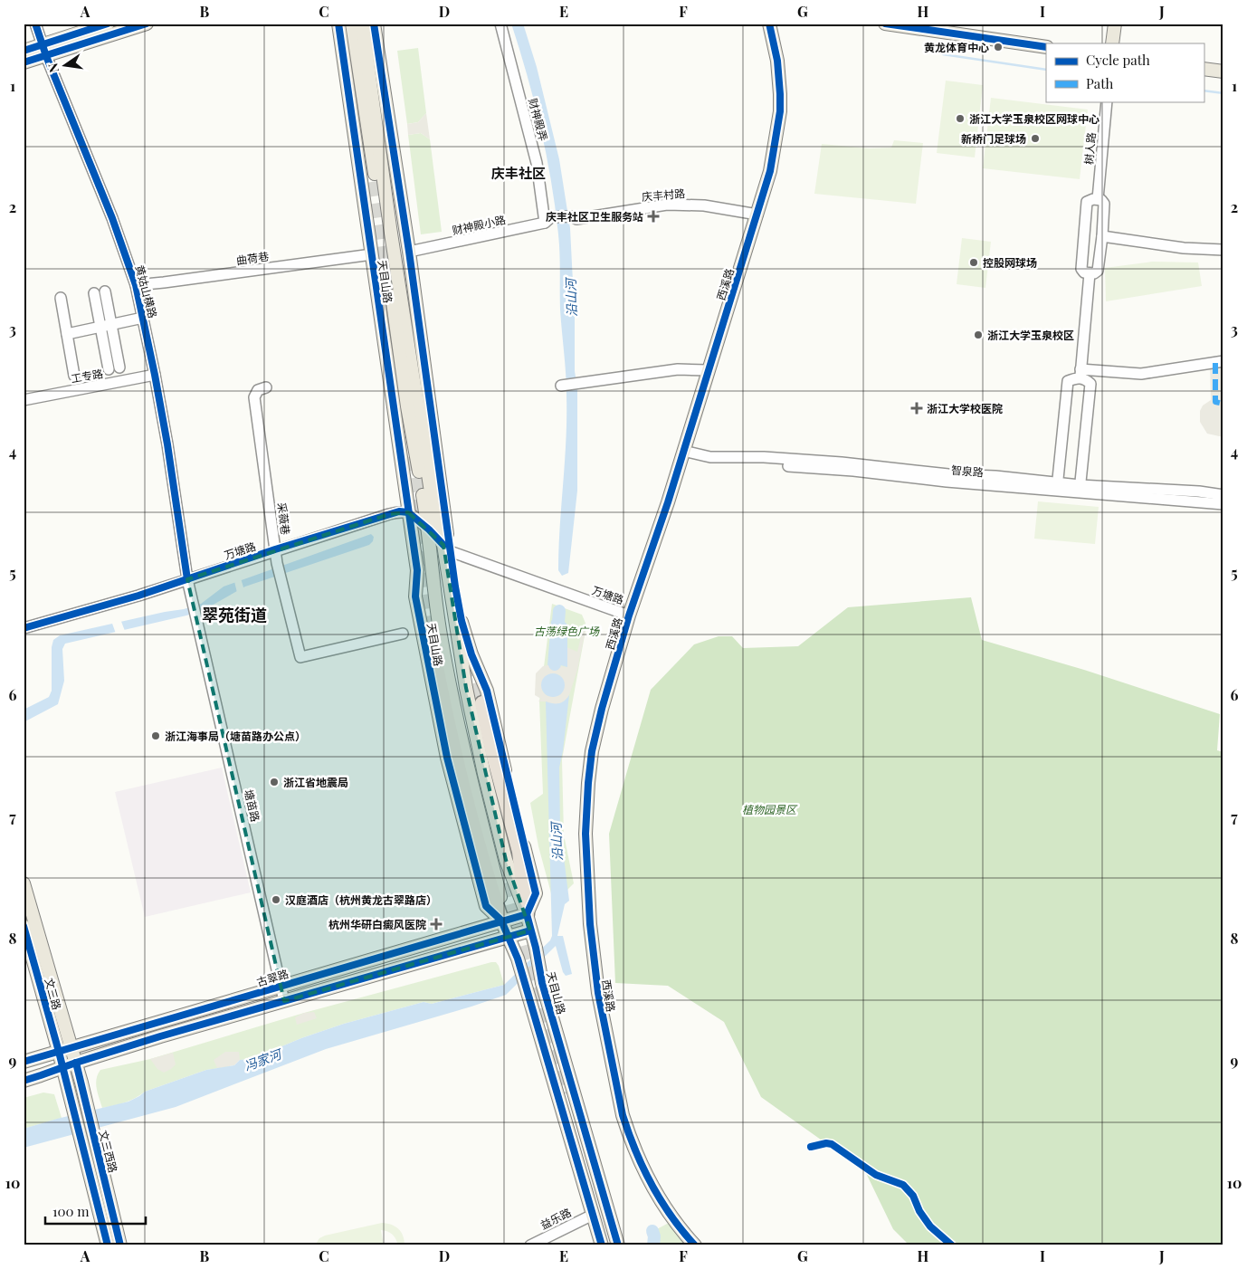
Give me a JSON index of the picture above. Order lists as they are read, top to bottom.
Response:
{
  "streets": {
    "main road": [
      "天目山路",
      "西溪路",
      "古翠路",
      "文三路",
      "文三西路"
    ],
    "street": [
      "财神殿弄",
      "树人路",
      "庆丰村路",
      "财神殿小路",
      "曲荷巷",
      "黄姑山横路",
      "工专路",
      "智泉路",
      "采薇巷",
      "万塘路",
      "塘苗路",
      "益乐路"
    ]
  },
  "crossings": [
    ["财神殿弄", "庆丰村路"],
    ["财神殿弄", "财神殿小路"],
    ["庆丰村路", "财神殿小路"],
    ["庆丰村路", "西溪路"],
    ["财神殿小路", "天目山路"],
    ["曲荷巷", "天目山路"],
    ["曲荷巷", "黄姑山横路"],
    ["天目山路", "万塘路"],
    ["天目山路", "古翠路"],
    ["天目山路", "益乐路"],
    ["西溪路", "智泉路"],
    ["西溪路", "万塘路"],
    ["黄姑山横路", "工专路"],
    ["黄姑山横路", "万塘路"],
    ["黄姑山横路", "塘苗路"],
    ["采薇巷", "万塘路"],
    ["万塘路", "塘苗路"],
    ["塘苗路", "古翠路"],
    ["古翠路", "文三路"],
    ["文三路", "文三西路"]
  ],
  "districts": ["庆丰社区", "翠苑街道"],
  "water": ["沿山河", "冯家河"],
  "parks": ["古荡绿色广场", "植物园景区"],
  "places": {
    "other": [
      "黄龙体育中心",
      "浙江大学玉泉校区网球中心",
      "新桥门足球场",
      "控股网球场",
      "浙江大学玉泉校区",
      "浙江海事局（塘苗路办公点）",
      "浙江省地震局",
      "汉庭酒店（杭州黄龙古翠路店）"
    ],
    "health": ["庆丰社区卫生服务站", "浙江大学校医院", "杭州华研白癜风医院"]
  },
  "legend": ["Cycle path", "Path"],
  "scale_bar": "100 m",
  "north": "left",
  "grid": {
    "columns": [
      "A",
      "B",
      "C",
      "D",
      "E",
      "F",
      "G",
      "H",
      "I",
      "J"
    ],
    "rows": [
      "1",
      "2",
      "3",
      "4",
      "5",
      "6",
      "7",
      "8",
      "9",
      "10"
    ]
  }
}
